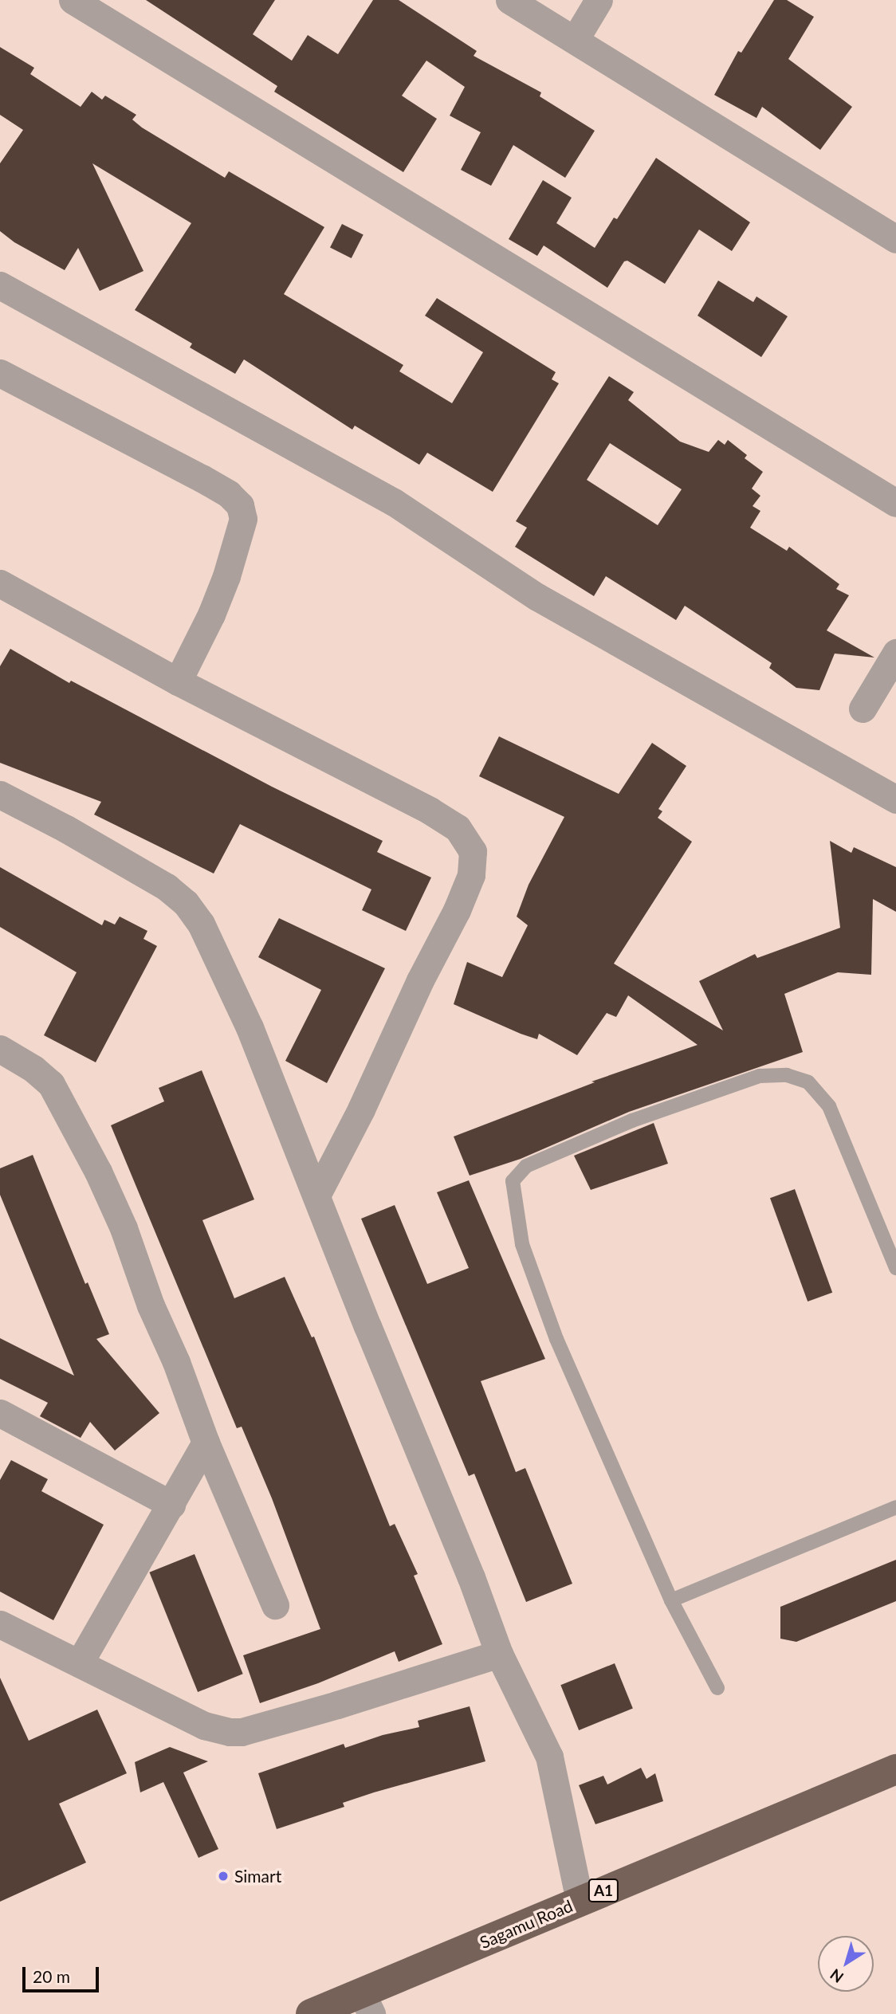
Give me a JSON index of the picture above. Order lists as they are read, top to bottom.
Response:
{
  "streets": {
    "highway": ["A1", "Sagamu Road"]
  },
  "places": ["Simart"],
  "scale_bar": "20 m",
  "north": "bottom left"
}
